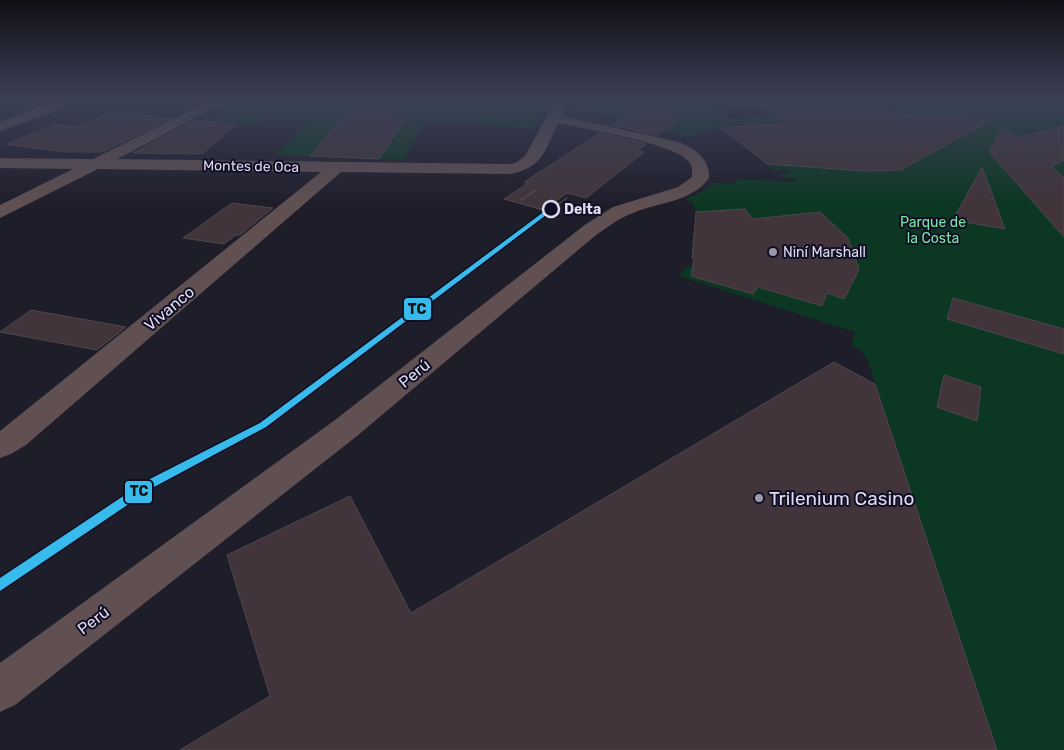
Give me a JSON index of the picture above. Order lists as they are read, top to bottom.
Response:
{
  "streets": {
    "street": ["Montes de Oca", "Vivanco", "Perú"]
  },
  "crossings": [
    ["Montes de Oca", "Vivanco"]
  ],
  "parks": ["Parque de la Costa"],
  "places": ["Delta", "Niní Marshall", "Trilenium Casino"],
  "lines": ["transit line TC"]
}
